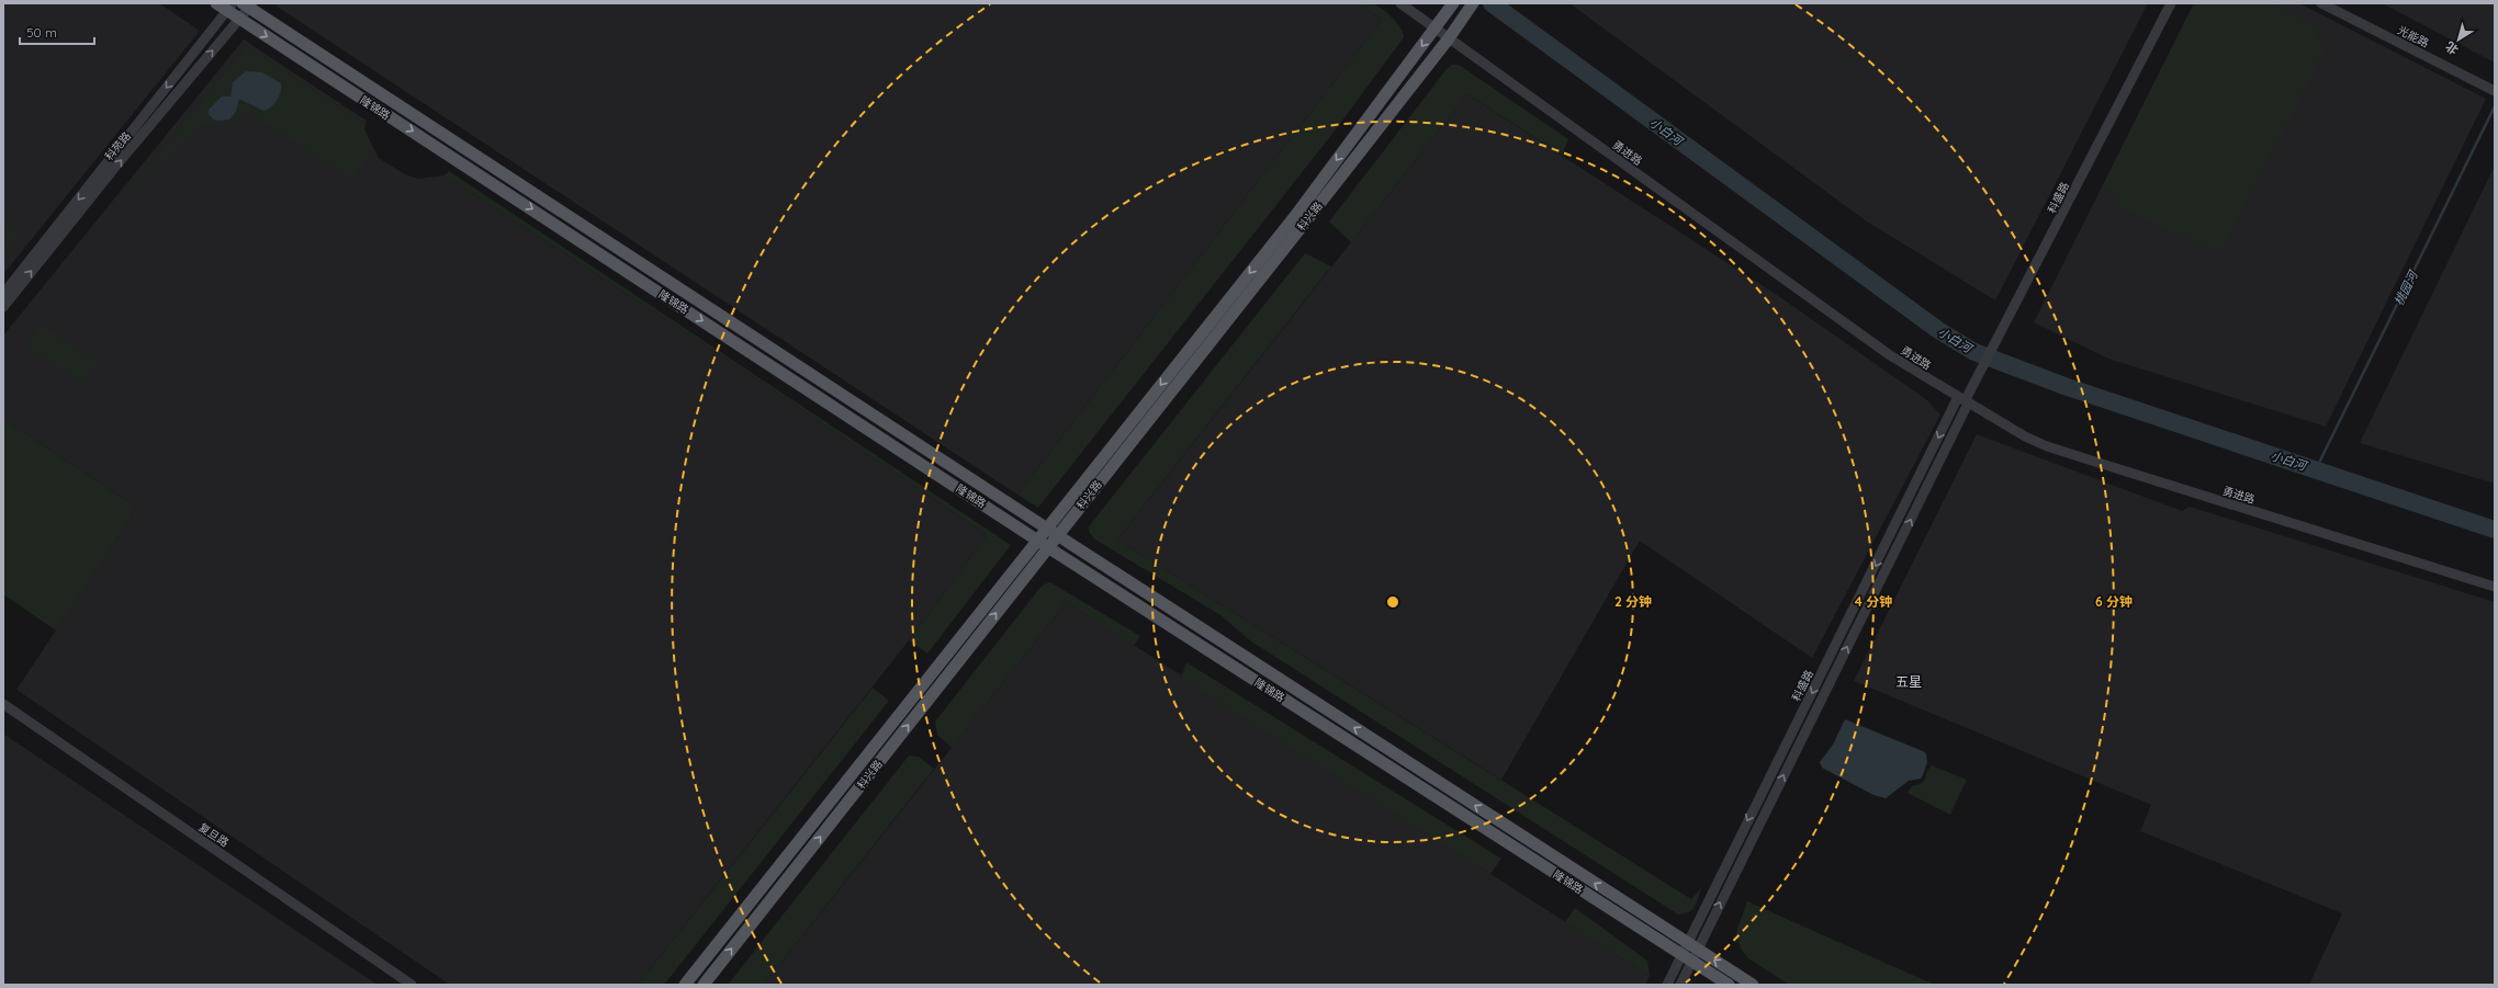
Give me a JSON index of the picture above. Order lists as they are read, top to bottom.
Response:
{
  "streets": {
    "main road": ["隆锦路", "科兴路"],
    "street": [
      "光能路",
      "科苑路",
      "勇进路",
      "科盛路",
      "复旦路"
    ]
  },
  "crossings": [
    ["隆锦路", "科苑路"],
    ["隆锦路", "科盛路"],
    ["隆锦路", "科兴路"],
    ["勇进路", "科盛路"],
    ["勇进路", "科兴路"]
  ],
  "districts": ["五星"],
  "water": ["小白河", "桃园河"],
  "scale_bar": "50 m",
  "north": "bottom left",
  "rings": ["2 分钟", "4 分钟", "6 分钟"]
}
